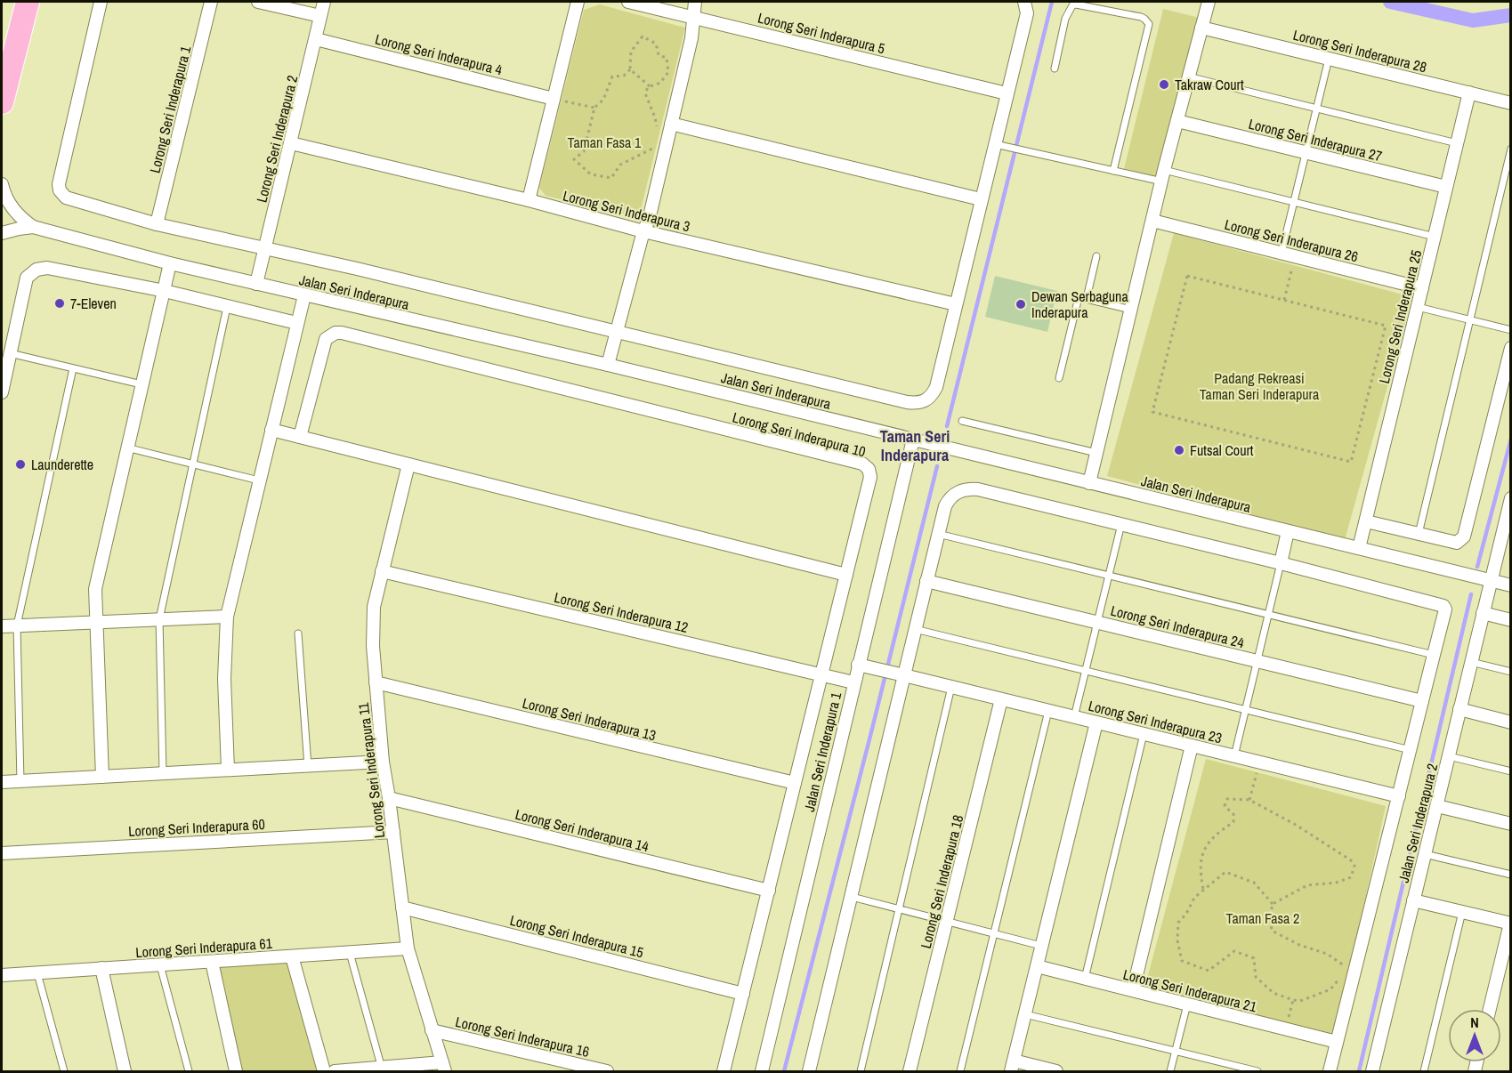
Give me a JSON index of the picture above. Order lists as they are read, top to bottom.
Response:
{
  "streets": {
    "street": [
      "Lorong Seri Inderapura 5",
      "Lorong Seri Inderapura 28",
      "Lorong Seri Inderapura 4",
      "Lorong Seri Inderapura 1",
      "Lorong Seri Inderapura 2",
      "Lorong Seri Inderapura 27",
      "Lorong Seri Inderapura 3",
      "Lorong Seri Inderapura 26",
      "Jalan Seri Inderapura",
      "Lorong Seri Inderapura 25",
      "Lorong Seri Inderapura 10",
      "Lorong Seri Inderapura 12",
      "Lorong Seri Inderapura 24",
      "Lorong Seri Inderapura 13",
      "Lorong Seri Inderapura 23",
      "Jalan Seri Inderapura 1",
      "Lorong Seri Inderapura 11",
      "Jalan Seri Inderapura 2",
      "Lorong Seri Inderapura 60",
      "Lorong Seri Inderapura 14",
      "Lorong Seri Inderapura 18",
      "Lorong Seri Inderapura 15",
      "Lorong Seri Inderapura 61",
      "Lorong Seri Inderapura 21",
      "Lorong Seri Inderapura 16"
    ]
  },
  "crossings": [
    ["Lorong Seri Inderapura 28", "Lorong Seri Inderapura 25"],
    ["Lorong Seri Inderapura 4", "Lorong Seri Inderapura 2"],
    ["Lorong Seri Inderapura 2", "Lorong Seri Inderapura 3"],
    ["Lorong Seri Inderapura 2", "Jalan Seri Inderapura"],
    ["Lorong Seri Inderapura 27", "Lorong Seri Inderapura 25"],
    ["Lorong Seri Inderapura 26", "Lorong Seri Inderapura 25"],
    ["Jalan Seri Inderapura", "Lorong Seri Inderapura 25"],
    ["Jalan Seri Inderapura", "Jalan Seri Inderapura 1"],
    ["Jalan Seri Inderapura", "Jalan Seri Inderapura 2"],
    ["Lorong Seri Inderapura 12", "Jalan Seri Inderapura 1"],
    ["Lorong Seri Inderapura 12", "Lorong Seri Inderapura 11"],
    ["Lorong Seri Inderapura 13", "Lorong Seri Inderapura 11"],
    ["Lorong Seri Inderapura 23", "Jalan Seri Inderapura 1"],
    ["Lorong Seri Inderapura 23", "Lorong Seri Inderapura 18"],
    ["Lorong Seri Inderapura 11", "Lorong Seri Inderapura 60"],
    ["Lorong Seri Inderapura 11", "Lorong Seri Inderapura 14"],
    ["Lorong Seri Inderapura 11", "Lorong Seri Inderapura 15"],
    ["Lorong Seri Inderapura 11", "Lorong Seri Inderapura 61"],
    ["Lorong Seri Inderapura 11", "Lorong Seri Inderapura 16"]
  ],
  "districts": ["Taman Seri Inderapura"],
  "parks": ["Taman Fasa 1", "Padang Rekreasi Taman Seri Inderapura", "Taman Fasa 2"],
  "places": [
    "Takraw Court",
    "7-Eleven",
    "Dewan Serbaguna Inderapura",
    "Futsal Court",
    "Launderette"
  ],
  "north": "top"
}
